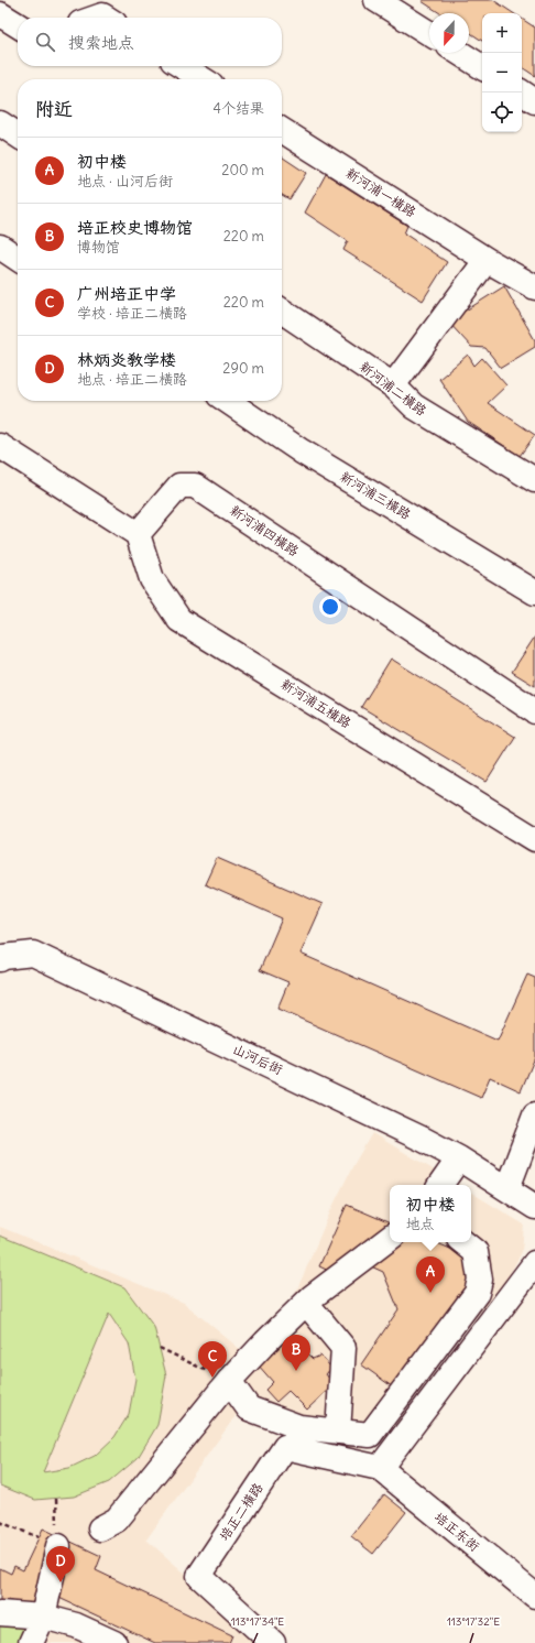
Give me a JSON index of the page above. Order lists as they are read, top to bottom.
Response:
{
  "streets": {
    "street": [
      "新河浦一横路",
      "新河浦二横路",
      "新河浦三横路",
      "新河浦四横路",
      "新河浦五横路",
      "山河后街",
      "培正二横路",
      "培正东街"
    ]
  },
  "crossings": [
    ["新河浦四横路", "新河浦五横路"],
    ["培正二横路", "培正东街"]
  ],
  "north": "bottom",
  "page": {
    "map_buttons": ["+", "−"],
    "search": "搜索地点",
    "heading": ["附近", "4个结果"],
    "list": [
      {
        "mark": "A",
        "name": "初中楼",
        "note": "地点 · 山河后街",
        "value": "200 m"
      },
      {
        "mark": "B",
        "name": "培正校史博物馆",
        "note": "博物馆",
        "value": "220 m"
      },
      {
        "mark": "C",
        "name": "广州培正中学",
        "note": "学校 · 培正二横路",
        "value": "220 m"
      },
      {
        "mark": "D",
        "name": "林炳炎教学楼",
        "note": "地点 · 培正二横路",
        "value": "290 m"
      }
    ],
    "popup": ["初中楼", "地点"],
    "pins": [
      "A",
      "B",
      "C",
      "D"
    ]
  },
  "coordinates": ["113°17'34\"E", "113°17'32\"E"]
}
